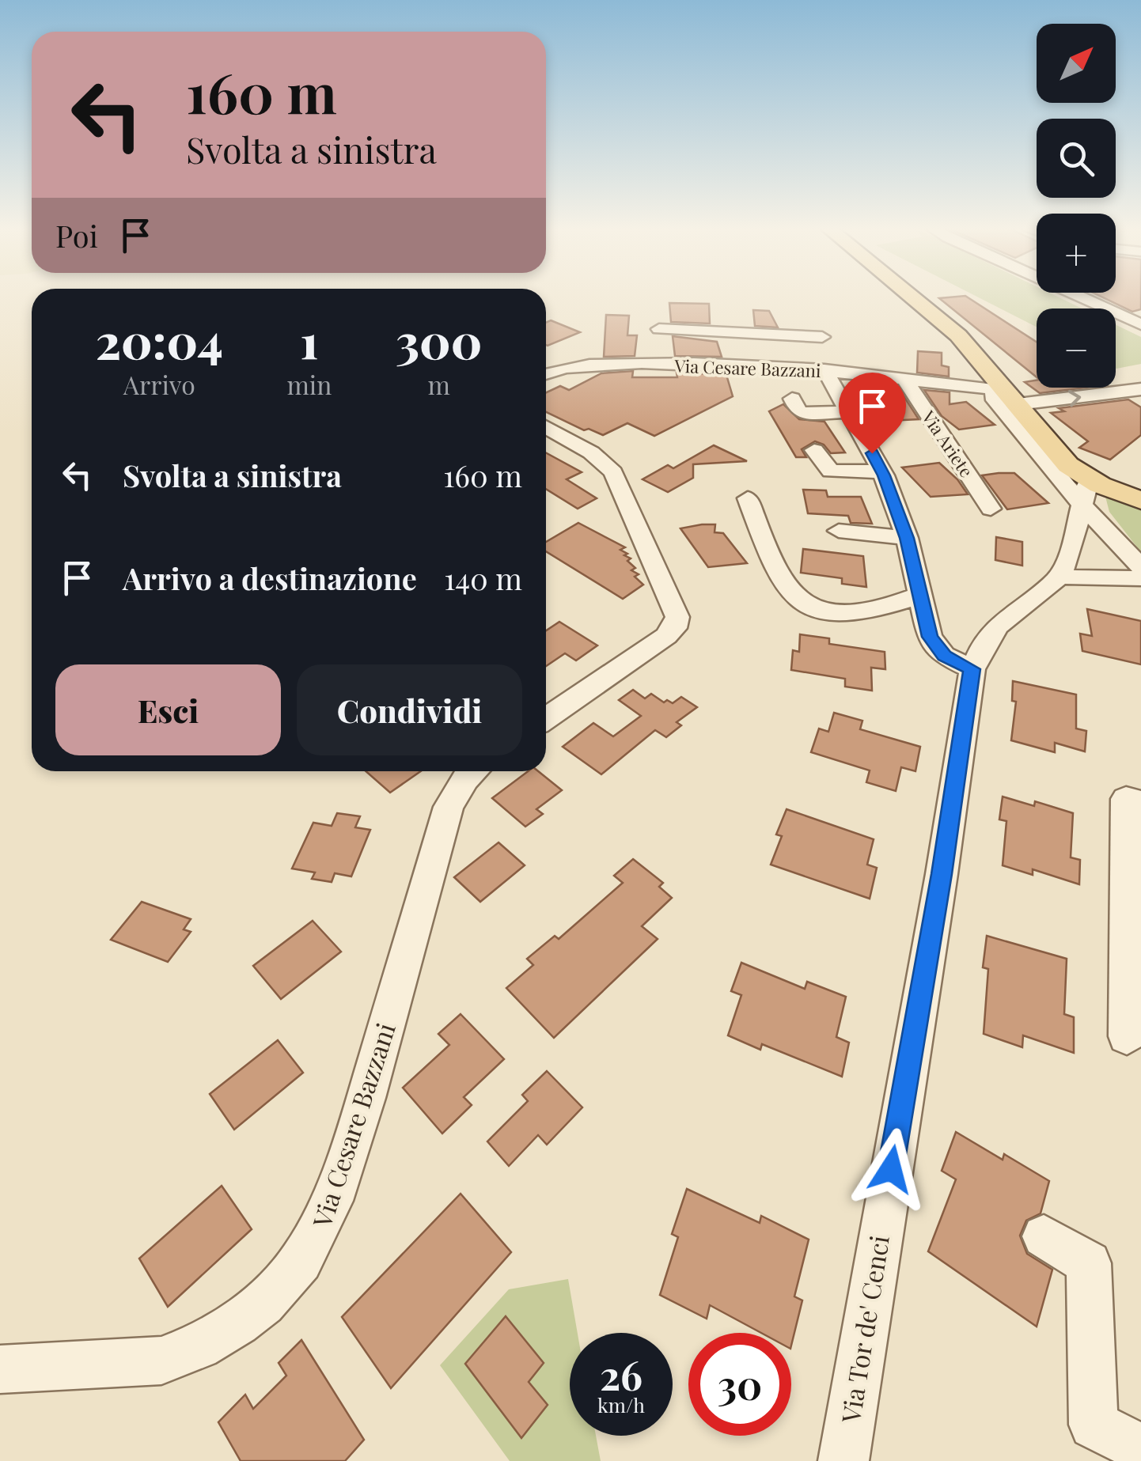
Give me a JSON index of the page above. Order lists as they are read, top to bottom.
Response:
{
  "streets": {
    "street": ["Via Cesare Bazzani", "Via Ariete", "Via Tor de' Cenci"]
  },
  "crossings": [
    ["Via Cesare Bazzani", "Via Ariete"]
  ],
  "north": "top right",
  "page": {
    "map_buttons": ["+", "−"],
    "turn": ["160 m", "Svolta a sinistra"],
    "then": "Poi",
    "eta": [
      "20:04",
      "Arrivo",
      "1",
      "min",
      "300",
      "m"
    ],
    "list": [
      {
        "name": "Svolta a sinistra",
        "value": "160 m"
      },
      {
        "name": "Arrivo a destinazione",
        "value": "140 m"
      }
    ],
    "buttons": ["Esci", "Condividi"],
    "speed": "26 km/h",
    "limit": "30"
  }
}
